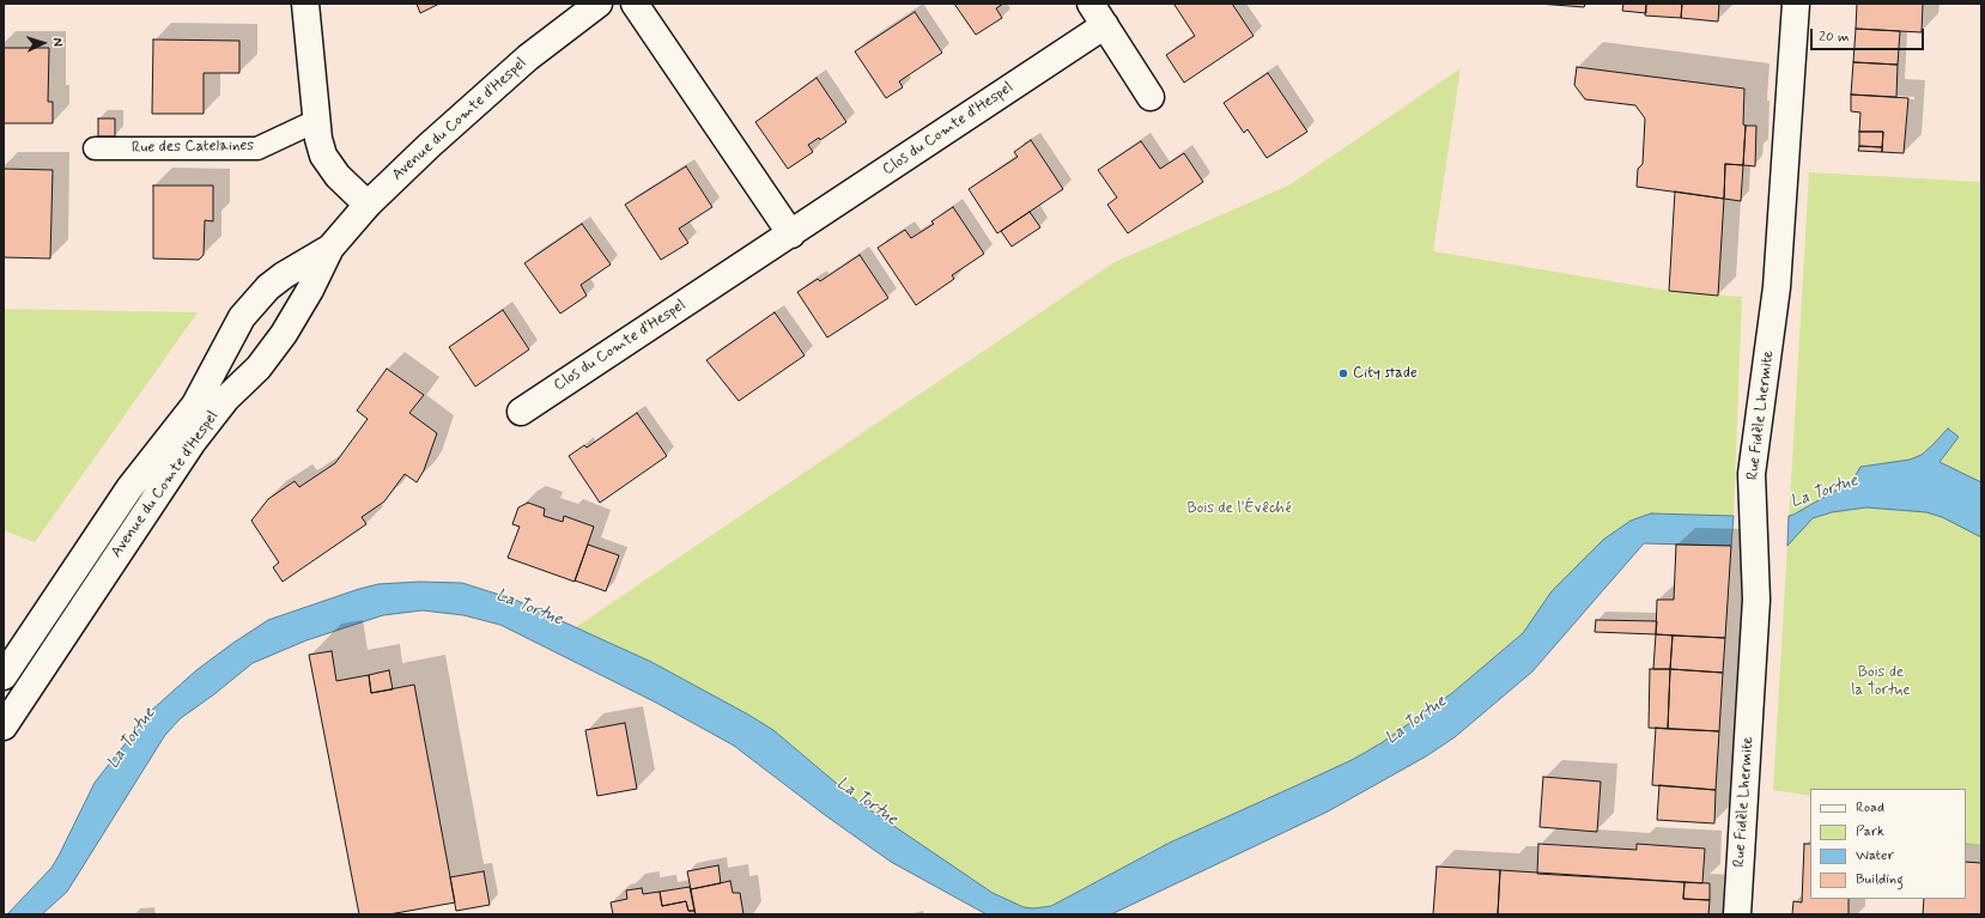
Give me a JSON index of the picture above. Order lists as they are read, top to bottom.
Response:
{
  "streets": {
    "street": ["Avenue du Comte d'Hespel", "Clos du Comte d'Hespel", "Rue Fidèle Lhermite"],
    "lane": ["Rue des Catelaines"]
  },
  "water": ["La Tortue"],
  "parks": ["Bois de l'Évêché", "Bois de la Tortue"],
  "places": ["City stade"],
  "legend": [
    "Road",
    "Park",
    "Water",
    "Building"
  ],
  "scale_bar": "20 m",
  "north": "right"
}
